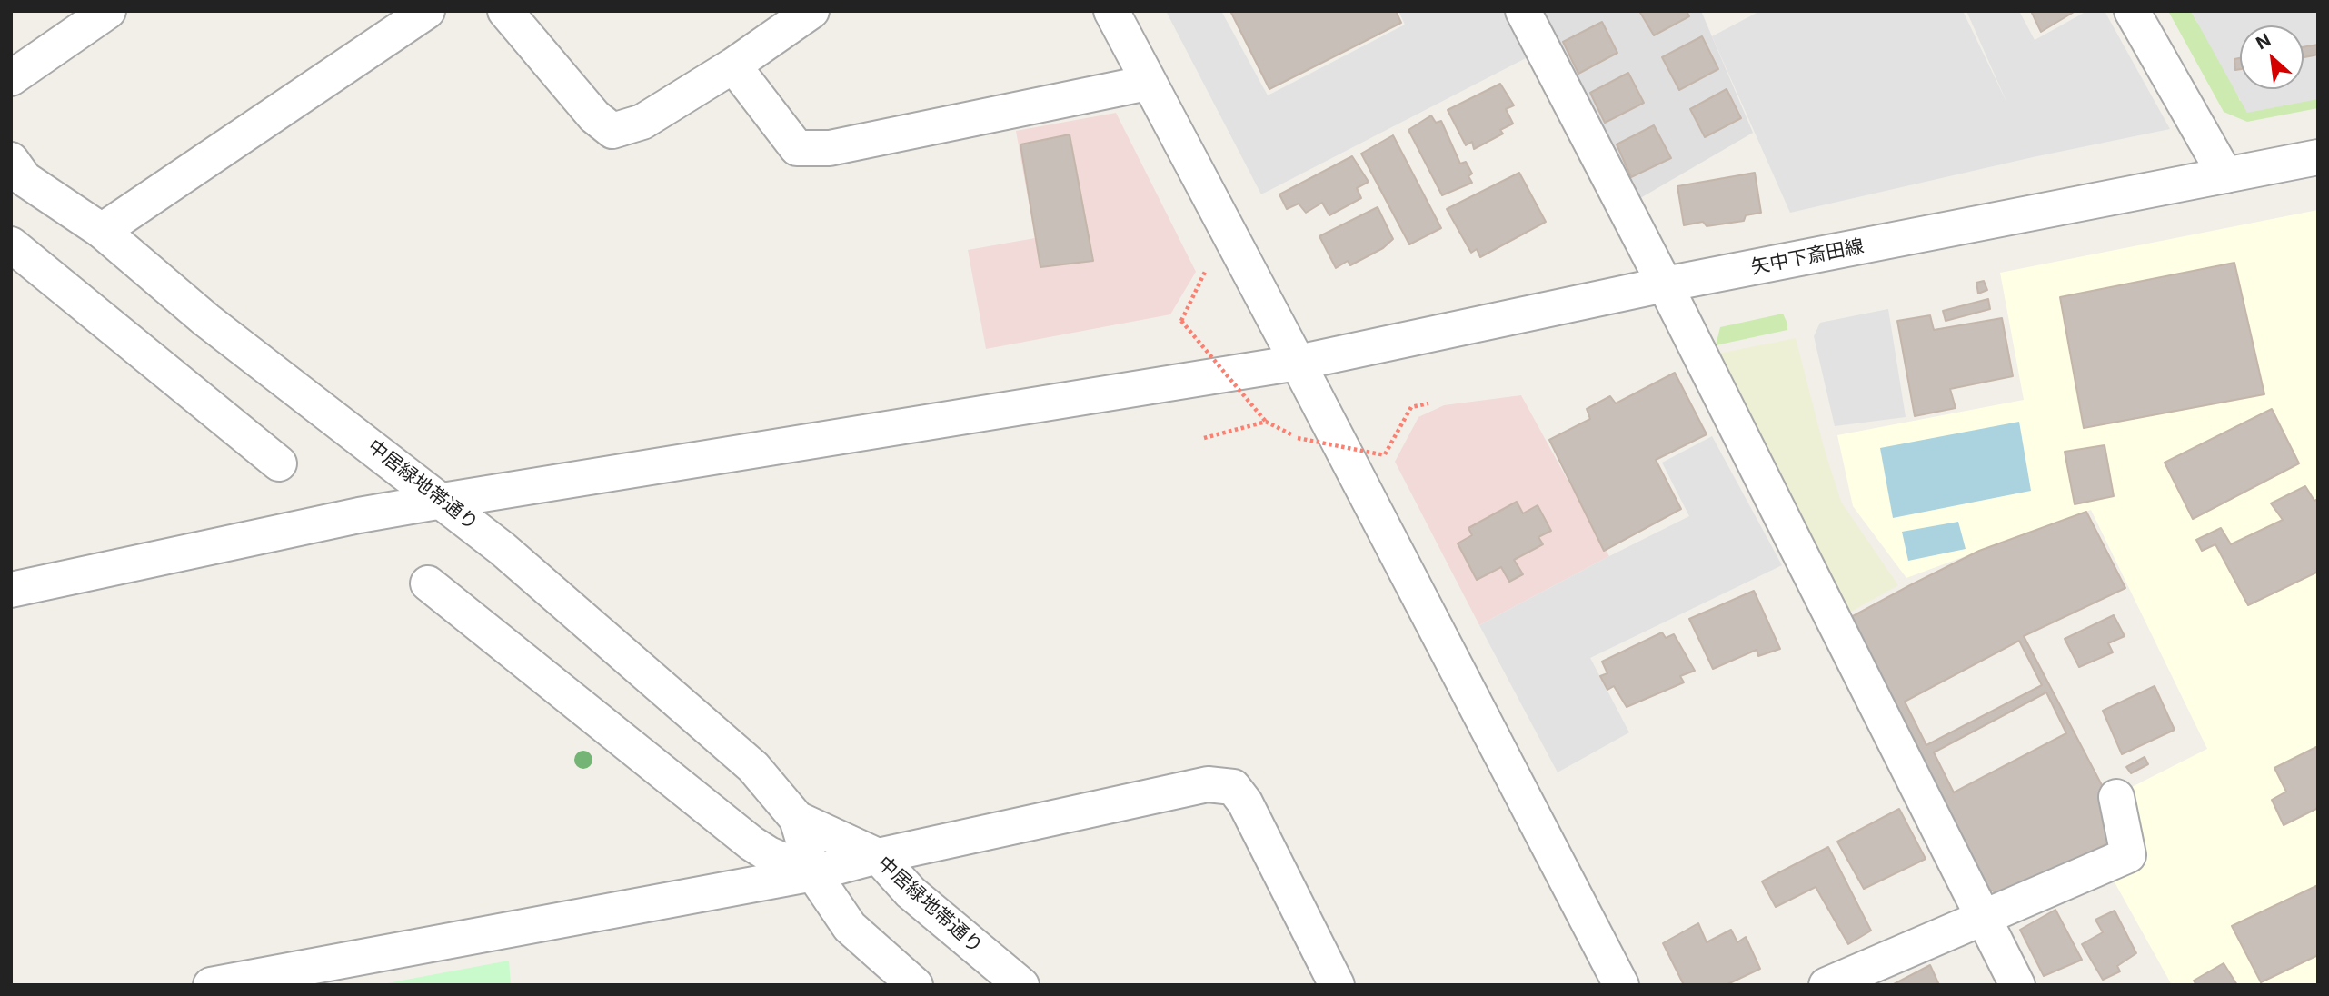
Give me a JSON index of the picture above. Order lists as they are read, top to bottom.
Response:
{
  "streets": {
    "street": ["矢中下斎田線", "中居緑地帯通り"]
  },
  "crossings": [
    ["矢中下斎田線", "中居緑地帯通り"]
  ],
  "north": "top left"
}
